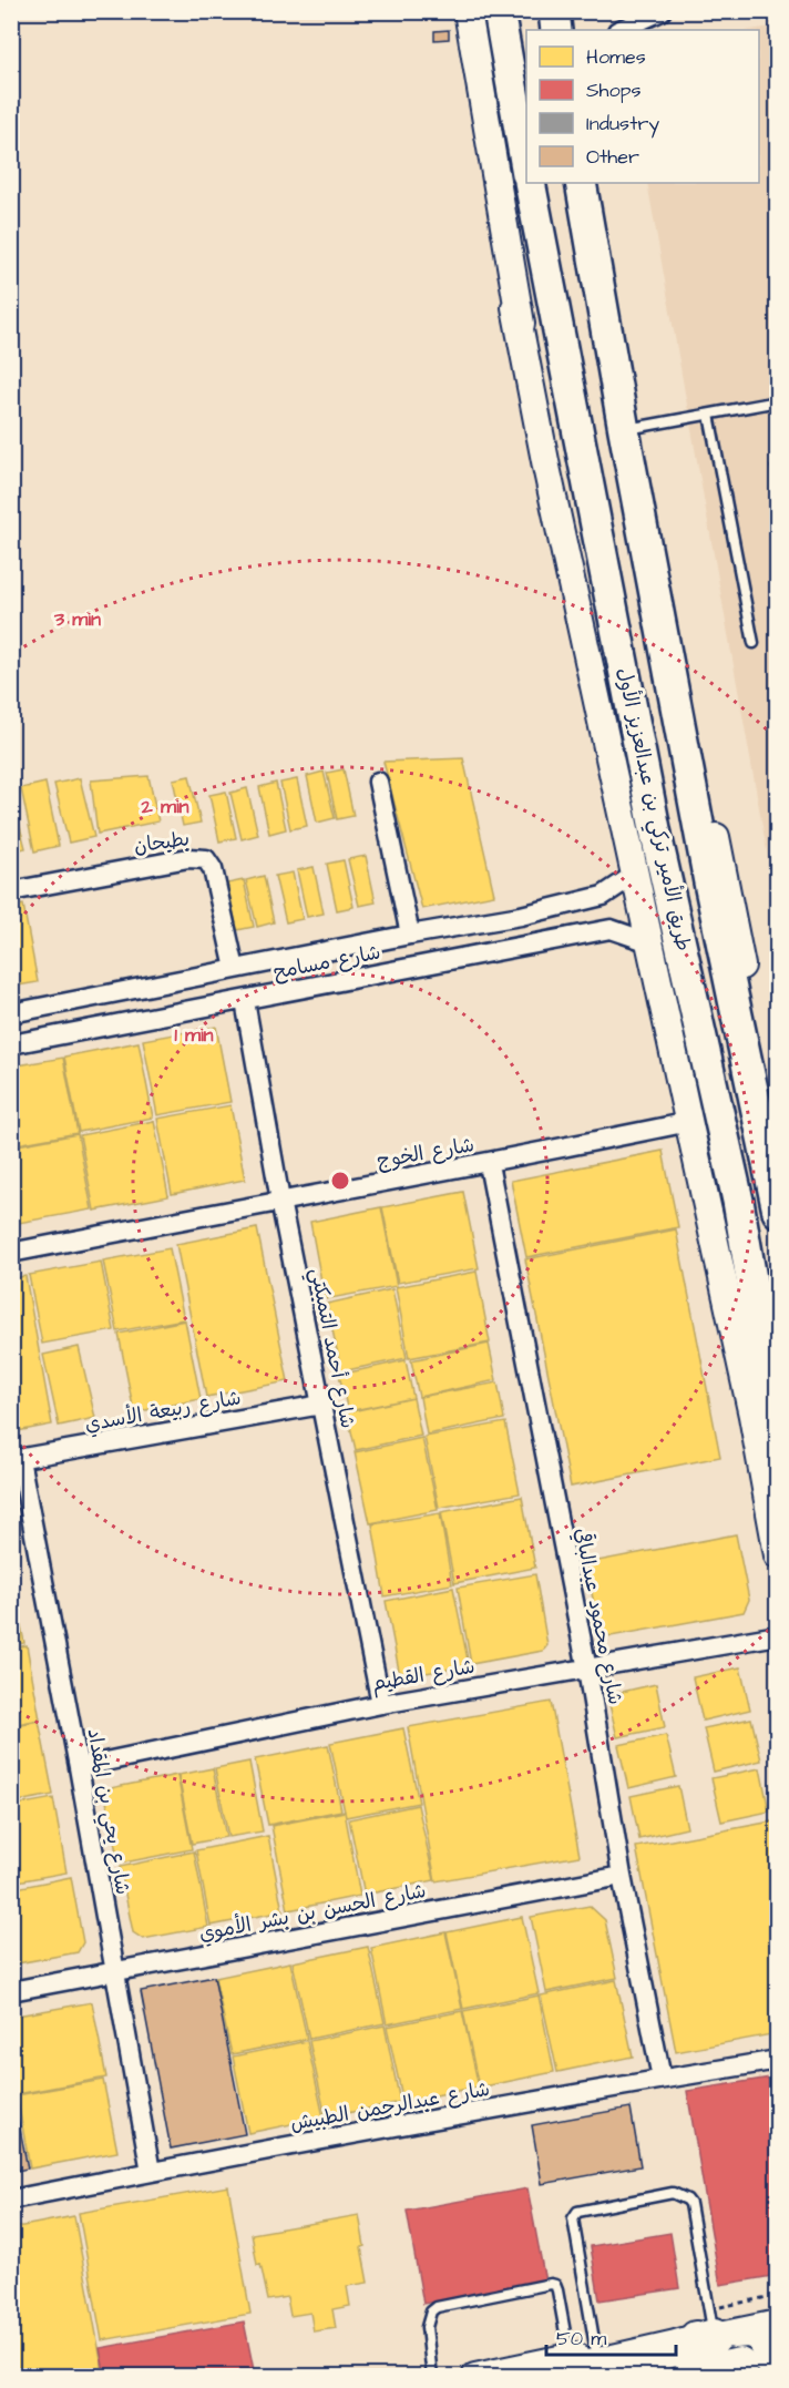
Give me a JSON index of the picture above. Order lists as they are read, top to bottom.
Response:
{
  "streets": {
    "main road": ["طريق الأمير تركي بن عبدالعزيز الأول"],
    "street": [
      "بطيحان",
      "شارع مسامح",
      "شارع الخوج",
      "شارع أحمد التمبكتي",
      "شارع ربيعة الأسدي",
      "شارع محمود عبدالباقي",
      "شارع القطيم",
      "شارع يحي بن المقداد",
      "شارع الحسن بن بشر الأموي",
      "شارع عبدالرحمن الطبيش"
    ]
  },
  "crossings": [
    ["بطيحان", "شارع مسامح"],
    ["شارع مسامح", "شارع أحمد التمبكتي"],
    ["شارع الخوج", "شارع أحمد التمبكتي"],
    ["شارع الخوج", "شارع محمود عبدالباقي"],
    ["شارع أحمد التمبكتي", "شارع ربيعة الأسدي"],
    ["شارع أحمد التمبكتي", "شارع القطيم"],
    ["شارع ربيعة الأسدي", "شارع يحي بن المقداد"],
    ["شارع محمود عبدالباقي", "شارع القطيم"],
    ["شارع محمود عبدالباقي", "شارع الحسن بن بشر الأموي"],
    ["شارع محمود عبدالباقي", "شارع عبدالرحمن الطبيش"],
    ["شارع القطيم", "شارع يحي بن المقداد"],
    ["شارع يحي بن المقداد", "شارع الحسن بن بشر الأموي"],
    ["شارع يحي بن المقداد", "شارع عبدالرحمن الطبيش"]
  ],
  "legend": [
    "Homes",
    "Shops",
    "Industry",
    "Other"
  ],
  "scale_bar": "50 m",
  "rings": ["3 min", "2 min", "1 min"]
}
